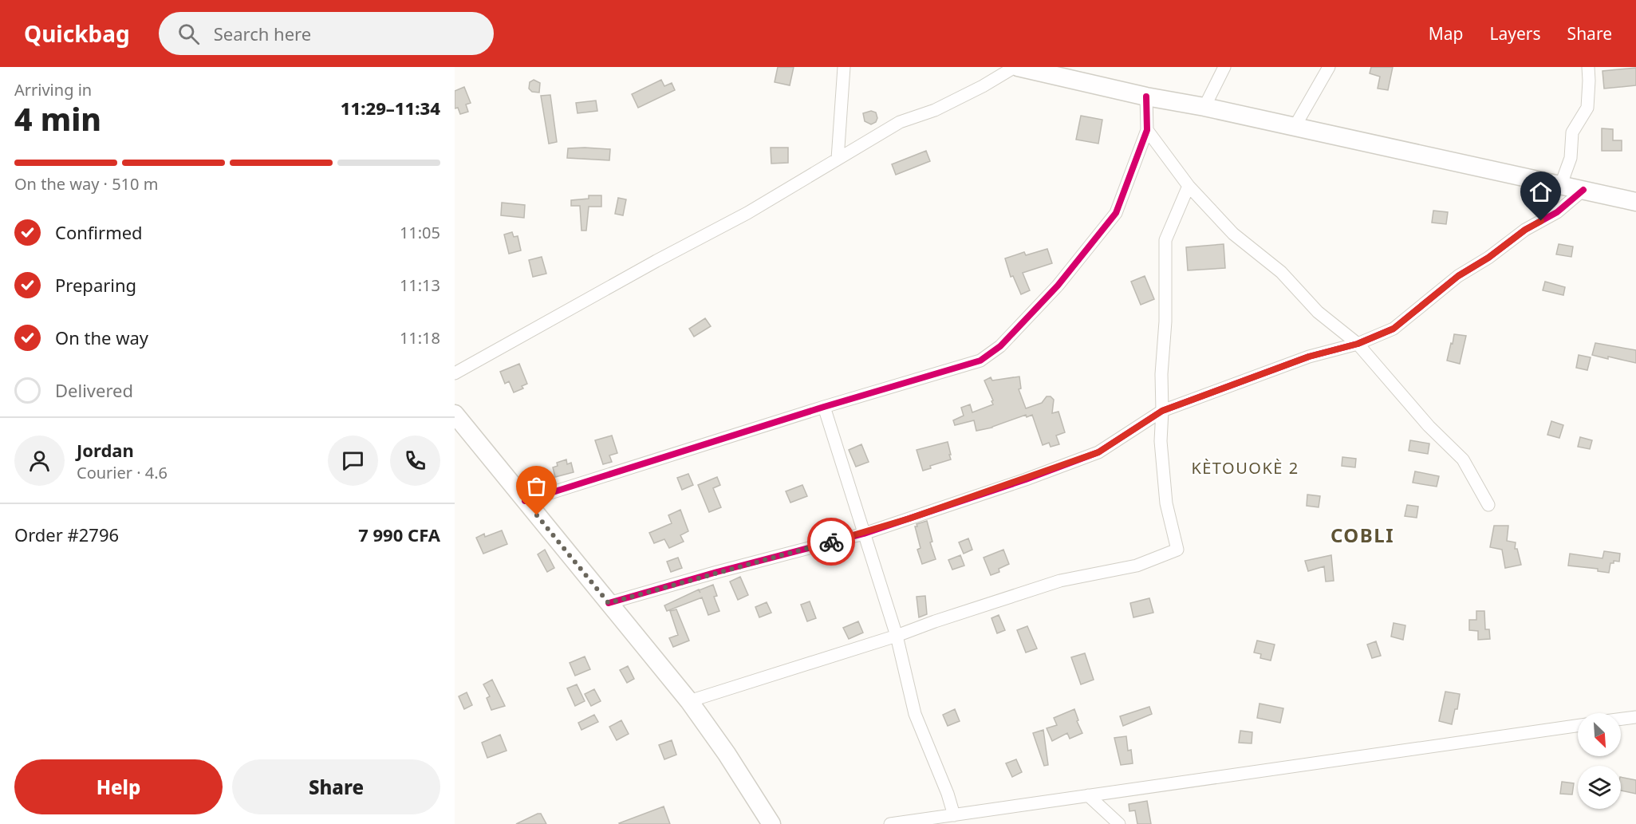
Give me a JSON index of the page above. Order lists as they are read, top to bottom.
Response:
{
  "districts": ["KÈTOUOKÈ 2", "COBLI"],
  "north": "bottom right",
  "page": {
    "header": "Quickbag",
    "search": "Search here",
    "nav": ["Map", "Layers", "Share"],
    "heading": ["4 min", "Arriving in", "11:29–11:34"],
    "panel": [
      "Jordan",
      "Courier · 4.6",
      "Order #2796",
      "7 990 CFA"
    ],
    "bar": "On the way · 510 m",
    "list": [
      ["Confirmed", "11:05"],
      ["Preparing", "11:13"],
      ["On the way", "11:18"],
      "Delivered"
    ],
    "buttons": ["Help", "Share"]
  }
}
